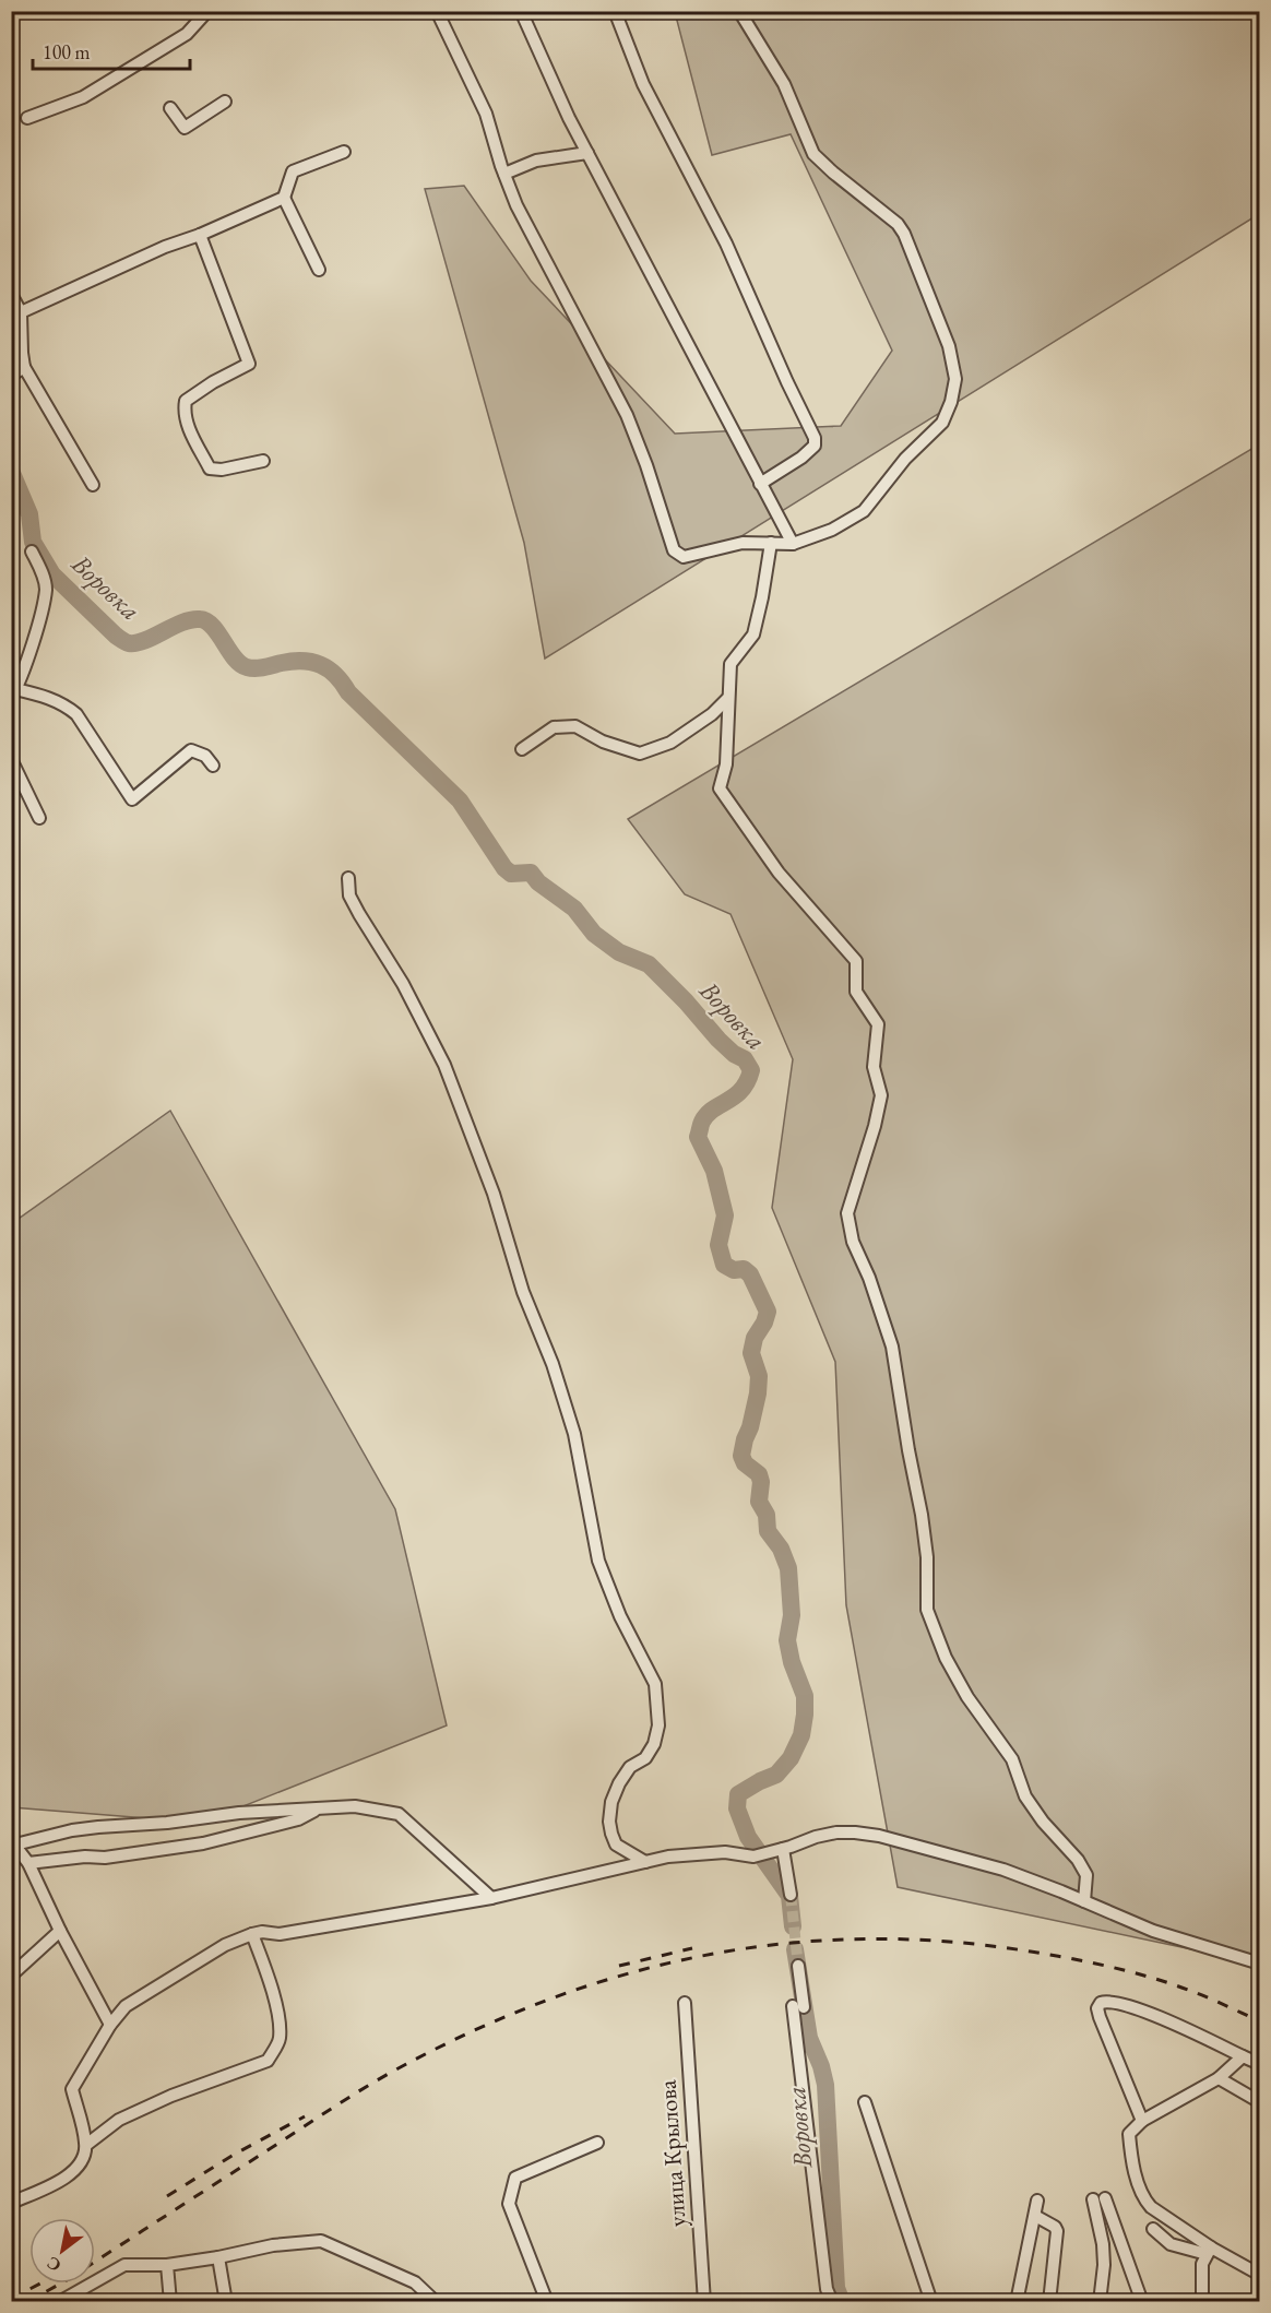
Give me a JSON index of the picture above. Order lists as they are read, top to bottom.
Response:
{
  "streets": {
    "street": ["улица Крылова"]
  },
  "water": ["Воровка"],
  "scale_bar": "100 m",
  "north": "bottom left"
}
